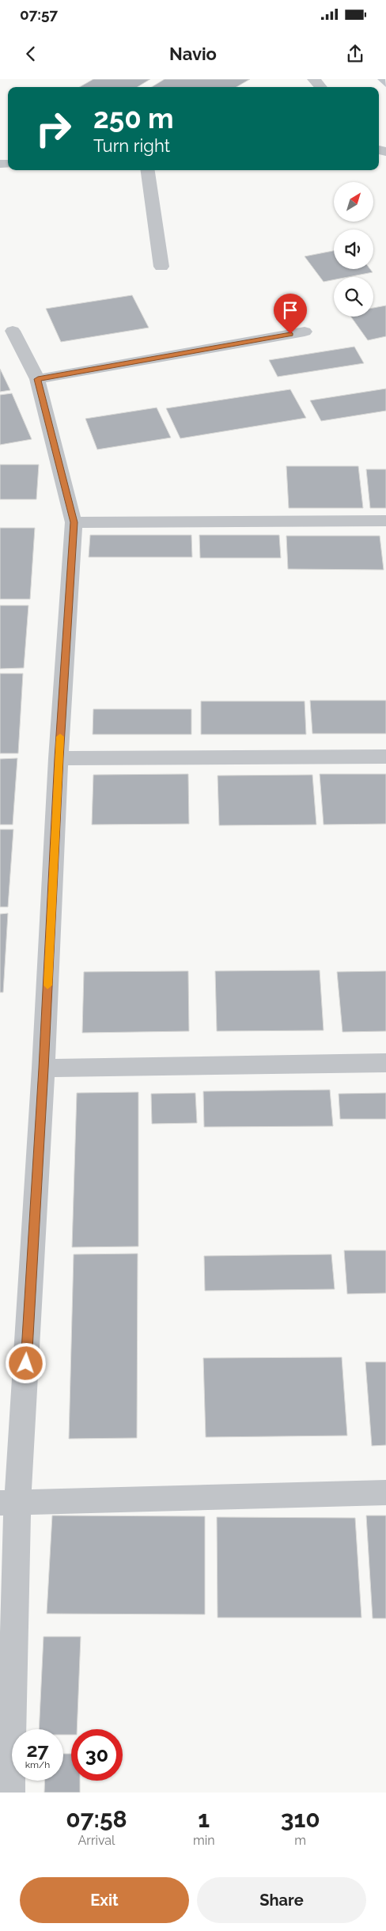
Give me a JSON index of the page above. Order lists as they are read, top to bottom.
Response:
{
  "north": "top right",
  "page": {
    "status": "07:57",
    "header": "Navio",
    "turn": ["250 m", "Turn right"],
    "speed": "27 km/h",
    "limit": "30",
    "eta": [
      "07:58",
      "Arrival",
      "1",
      "min",
      "310",
      "m"
    ],
    "buttons": ["Exit", "Share"]
  }
}
